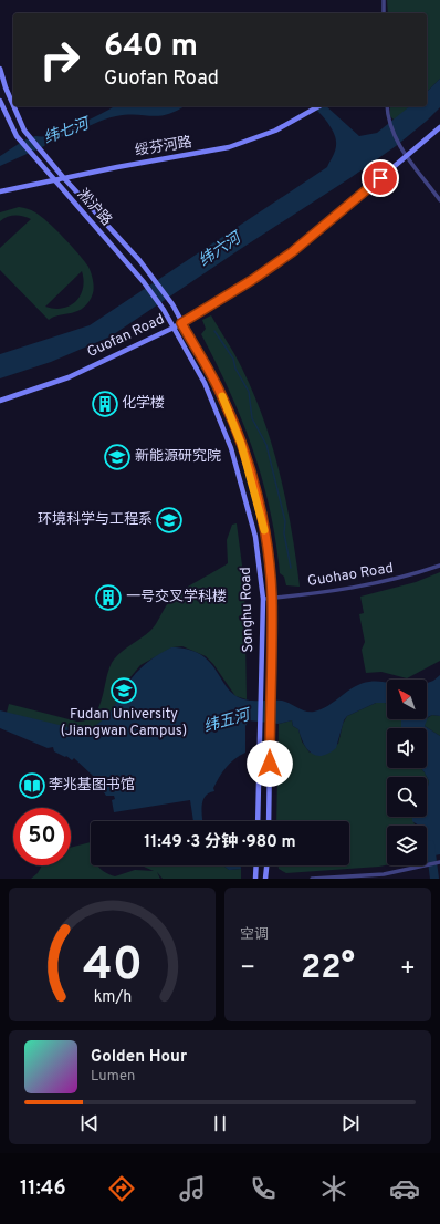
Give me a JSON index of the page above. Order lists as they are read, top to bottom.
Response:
{
  "streets": {
    "main road": [
      "绥芬河路",
      "淞沪路",
      "Guofan Road",
      "Songhu Road"
    ],
    "street": ["Guohao Road"]
  },
  "crossings": [
    ["绥芬河路", "淞沪路"],
    ["淞沪路", "Guofan Road"],
    ["淞沪路", "Songhu Road"],
    ["Guofan Road", "Songhu Road"],
    ["Guohao Road", "Songhu Road"]
  ],
  "water": ["纬七河", "纬六河", "纬五河"],
  "places": {
    "building": ["化学楼", "一号交叉学科楼"],
    "school or university": ["新能源研究院", "环境科学与工程系", "Fudan University (Jiangwan Campus)"],
    "library": ["李兆基图书馆"]
  },
  "north": "top left",
  "page": {
    "turn": ["640 m", "Guofan Road"],
    "limit": "50",
    "trip": "11:49 · 3 分钟 · 980 m",
    "tile": "空调",
    "heat": ["−", "22°", "+"],
    "song": ["Golden Hour", "Lumen"],
    "tabs": "11:46",
    "gauge": ["40", "km/h"]
  }
}
